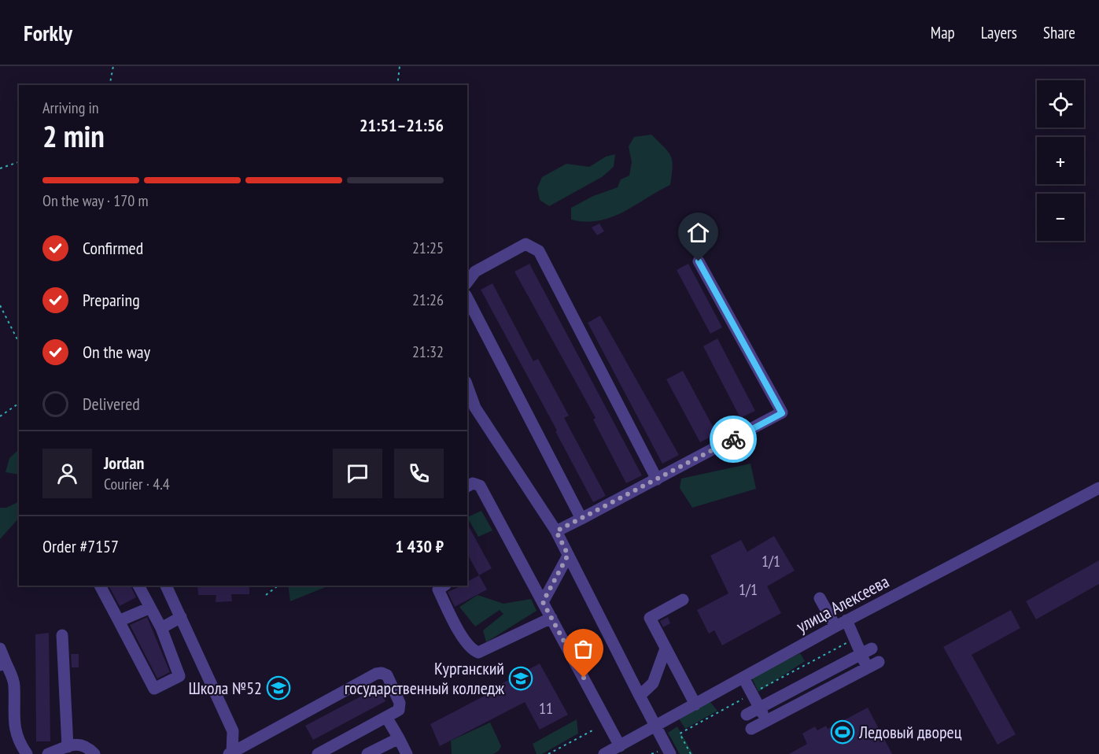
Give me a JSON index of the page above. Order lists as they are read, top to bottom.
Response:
{
  "streets": {
    "street": ["улица Алексеева"]
  },
  "places": {
    "school or university": ["Курганский государственный колледж", "Школа №52"],
    "sports": ["Ледовый дворец"]
  },
  "house_numbers": ["1/1", "1/1", "11"],
  "page": {
    "header": "Forkly",
    "nav": ["Map", "Layers", "Share"],
    "map_buttons": ["+", "−"],
    "heading": ["2 min", "Arriving in", "21:51–21:56"],
    "panel": [
      "Jordan",
      "Courier · 4.4",
      "Order #7157",
      "1 430 ₽"
    ],
    "bar": "On the way · 170 m",
    "list": [
      ["Confirmed", "21:25"],
      ["Preparing", "21:26"],
      ["On the way", "21:32"],
      "Delivered"
    ]
  }
}
